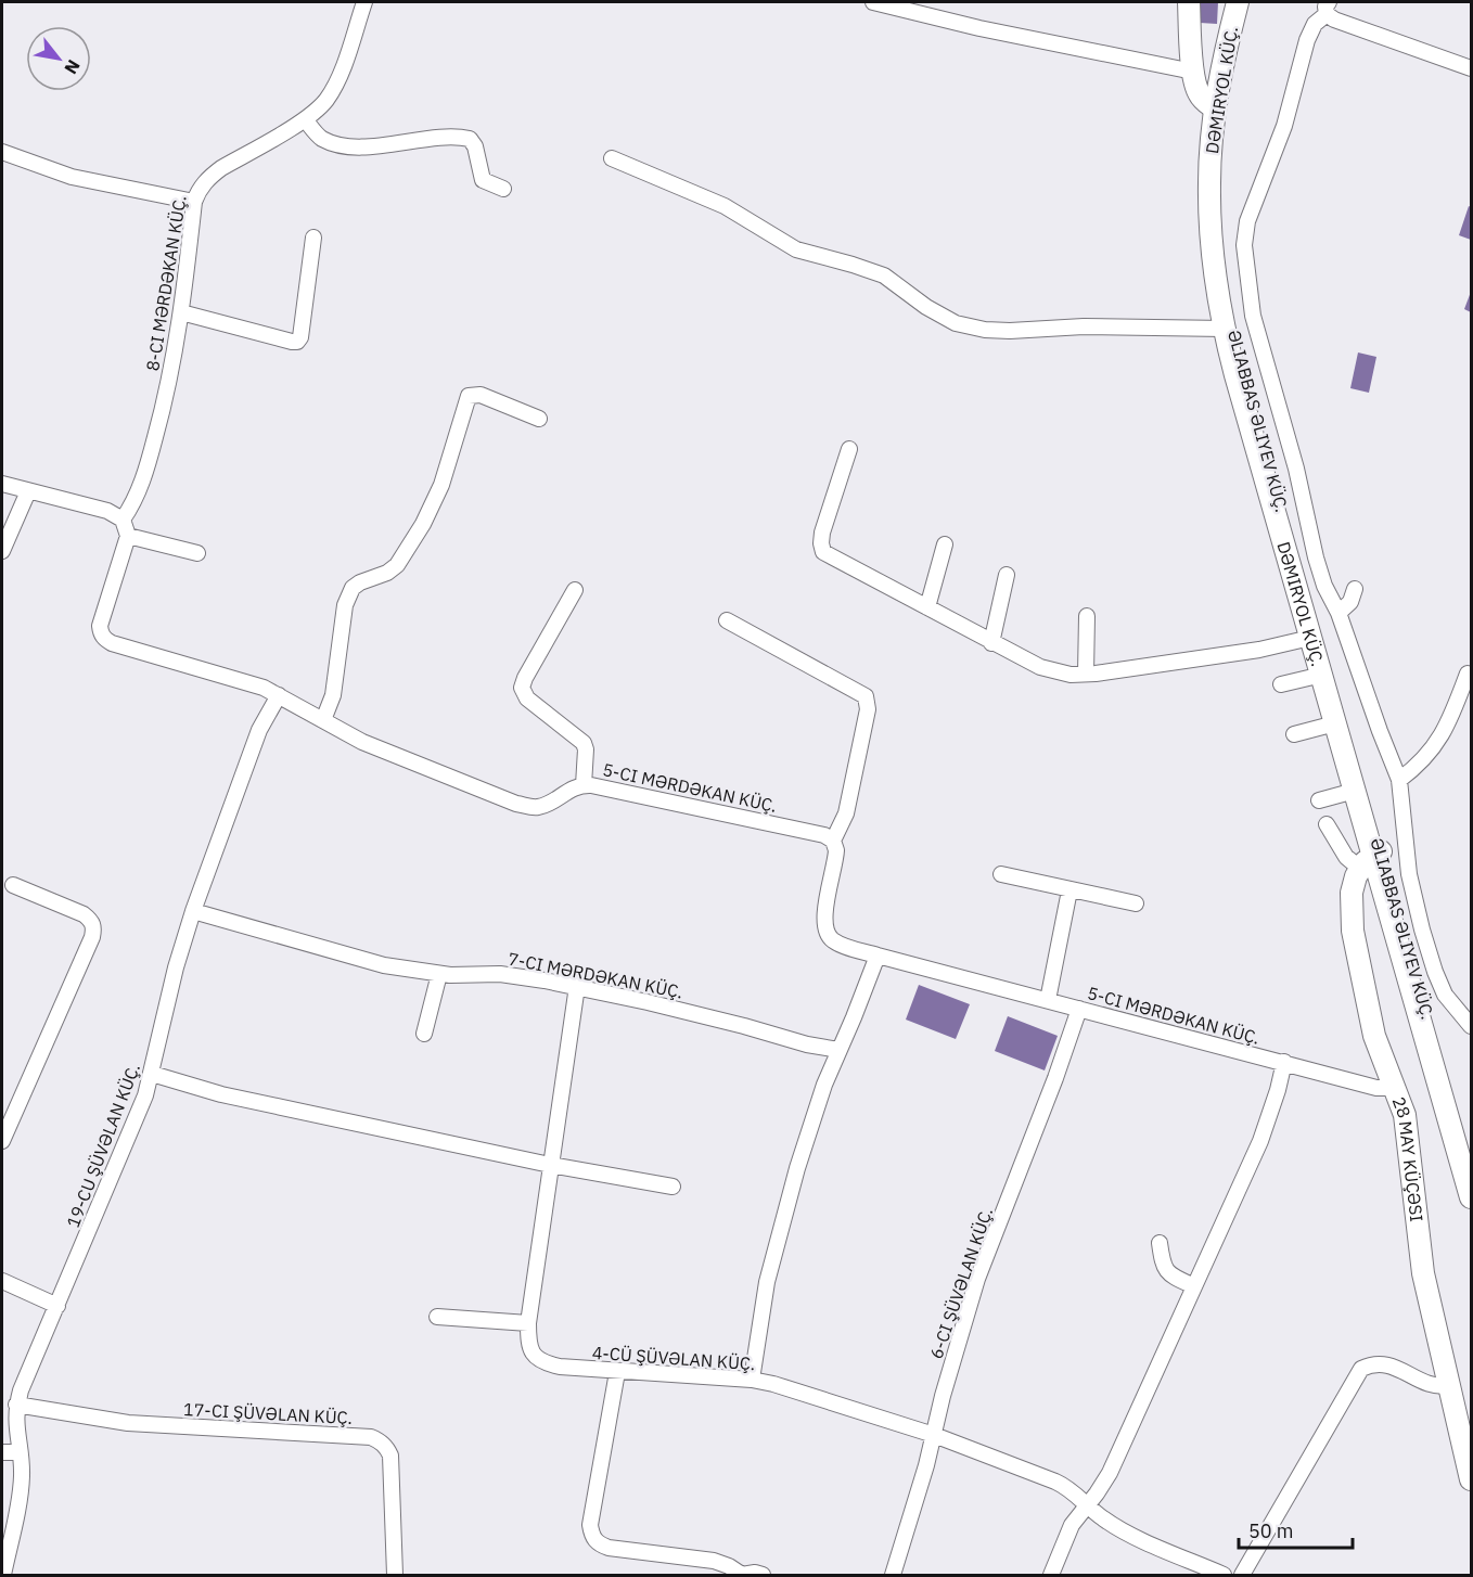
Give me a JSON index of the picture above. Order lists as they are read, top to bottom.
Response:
{
  "streets": {
    "main road": ["DƏMIRYOL KÜÇ.", "ƏLIABBAS ƏLIYEV KÜÇ.", "28 MAY KÜÇƏSI"],
    "street": [
      "8-CI MƏRDƏKAN KÜÇ.",
      "5-CI MƏRDƏKAN KÜÇ.",
      "7-CI MƏRDƏKAN KÜÇ.",
      "19-CU ŞÜVƏLAN KÜÇ.",
      "4-CÜ ŞÜVƏLAN KÜÇ.",
      "17-CI ŞÜVƏLAN KÜÇ."
    ]
  },
  "crossings": [
    ["DƏMIRYOL KÜÇ.", "ƏLIABBAS ƏLIYEV KÜÇ."],
    ["DƏMIRYOL KÜÇ.", "28 MAY KÜÇƏSI"],
    ["ƏLIABBAS ƏLIYEV KÜÇ.", "28 MAY KÜÇƏSI"],
    ["5-CI MƏRDƏKAN KÜÇ.", "19-CU ŞÜVƏLAN KÜÇ."],
    ["5-CI MƏRDƏKAN KÜÇ.", "28 MAY KÜÇƏSI"],
    ["7-CI MƏRDƏKAN KÜÇ.", "19-CU ŞÜVƏLAN KÜÇ."],
    ["7-CI MƏRDƏKAN KÜÇ.", "4-CÜ ŞÜVƏLAN KÜÇ."],
    ["19-CU ŞÜVƏLAN KÜÇ.", "17-CI ŞÜVƏLAN KÜÇ."]
  ],
  "scale_bar": "50 m",
  "north": "bottom right"
}
